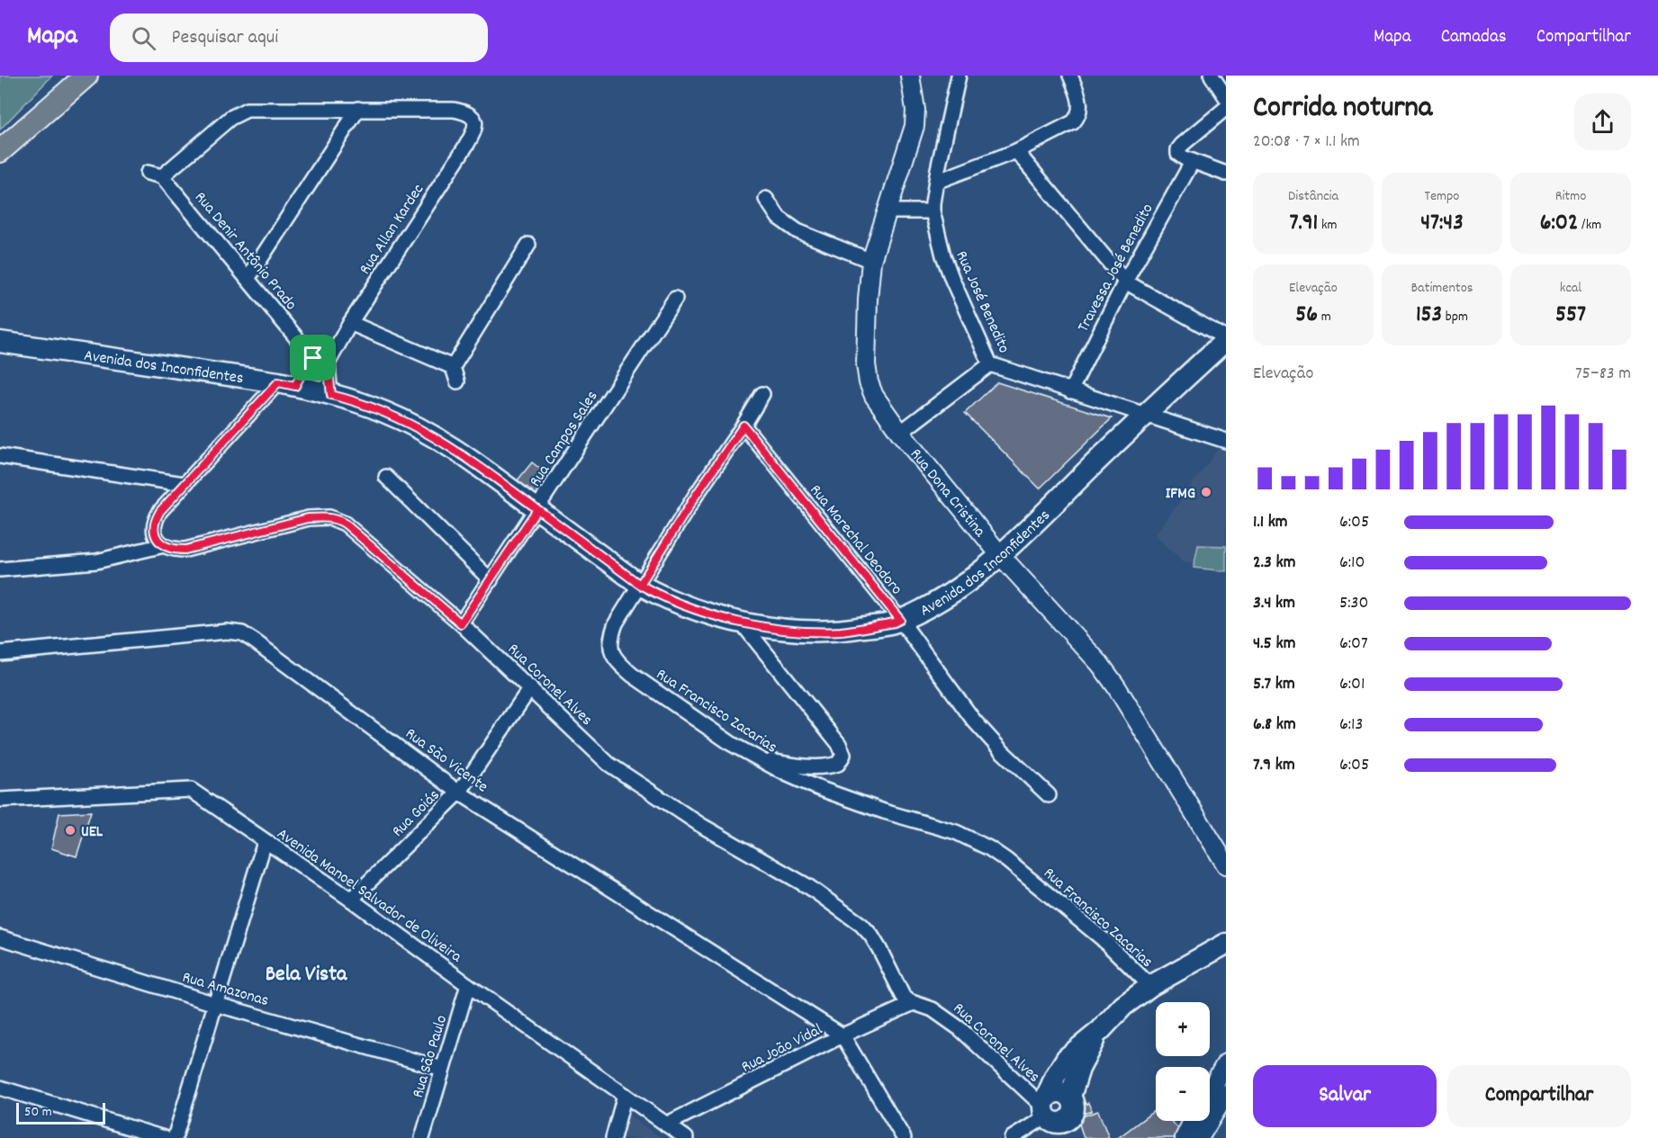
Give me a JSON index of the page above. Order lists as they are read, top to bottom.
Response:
{
  "streets": {
    "main road": ["Avenida dos Inconfidentes"],
    "street": [
      "Rua Allan Kardec",
      "Rua Denir Antônio Prado",
      "Travessa José Benedito",
      "Rua José Benedito",
      "Rua Campos Sales",
      "Rua Dona Cristina",
      "Rua Marechal Deodoro",
      "Rua Coronel Alves",
      "Rua Francisco Zacarias",
      "Rua São Vicente",
      "Rua Goiás",
      "Avenida Manoel Salvador de Oliveira",
      "Rua Amazonas",
      "Rua João Vidal",
      "Rua São Paulo"
    ]
  },
  "crossings": [
    ["Travessa José Benedito", "Rua José Benedito"],
    ["Rua José Benedito", "Avenida dos Inconfidentes"],
    ["Avenida dos Inconfidentes", "Rua Campos Sales"],
    ["Avenida dos Inconfidentes", "Rua Dona Cristina"],
    ["Avenida dos Inconfidentes", "Rua Marechal Deodoro"],
    ["Avenida dos Inconfidentes", "Rua Francisco Zacarias"],
    ["Rua Campos Sales", "Rua Coronel Alves"],
    ["Rua Marechal Deodoro", "Rua Francisco Zacarias"],
    ["Rua Coronel Alves", "Rua Goiás"],
    ["Rua Coronel Alves", "Rua João Vidal"],
    ["Rua São Vicente", "Rua Goiás"],
    ["Rua São Vicente", "Rua João Vidal"],
    ["Rua Goiás", "Avenida Manoel Salvador de Oliveira"],
    ["Avenida Manoel Salvador de Oliveira", "Rua João Vidal"],
    ["Avenida Manoel Salvador de Oliveira", "Rua São Paulo"],
    ["Rua Amazonas", "Rua São Paulo"]
  ],
  "districts": ["Bela Vista"],
  "places": ["IFMG", "UEL"],
  "scale_bar": "50 m",
  "page": {
    "header": "Mapa",
    "search": "Pesquisar aqui",
    "nav": ["Mapa", "Camadas", "Compartilhar"],
    "heading": ["Corrida noturna", "20:08 · 7 × 1.1 km"],
    "stats": [
      ["Distância", "7.91 km"],
      ["Tempo", "47:43"],
      ["Ritmo", "6:02 /km"],
      ["Elevação", "56 m"],
      ["Batimentos", "153 bpm"],
      ["kcal", "557"]
    ],
    "chart": ["Elevação", "75–83 m"],
    "list": [
      {
        "name": "1.1 km",
        "note": "6:05"
      },
      {
        "name": "2.3 km",
        "note": "6:10"
      },
      {
        "name": "3.4 km",
        "note": "5:30"
      },
      {
        "name": "4.5 km",
        "note": "6:07"
      },
      {
        "name": "5.7 km",
        "note": "6:01"
      },
      {
        "name": "6.8 km",
        "note": "6:13"
      },
      {
        "name": "7.9 km",
        "note": "6:05"
      }
    ],
    "map_buttons": ["+", "−"],
    "buttons": ["Salvar", "Compartilhar"],
    "scale": "50 m"
  }
}
